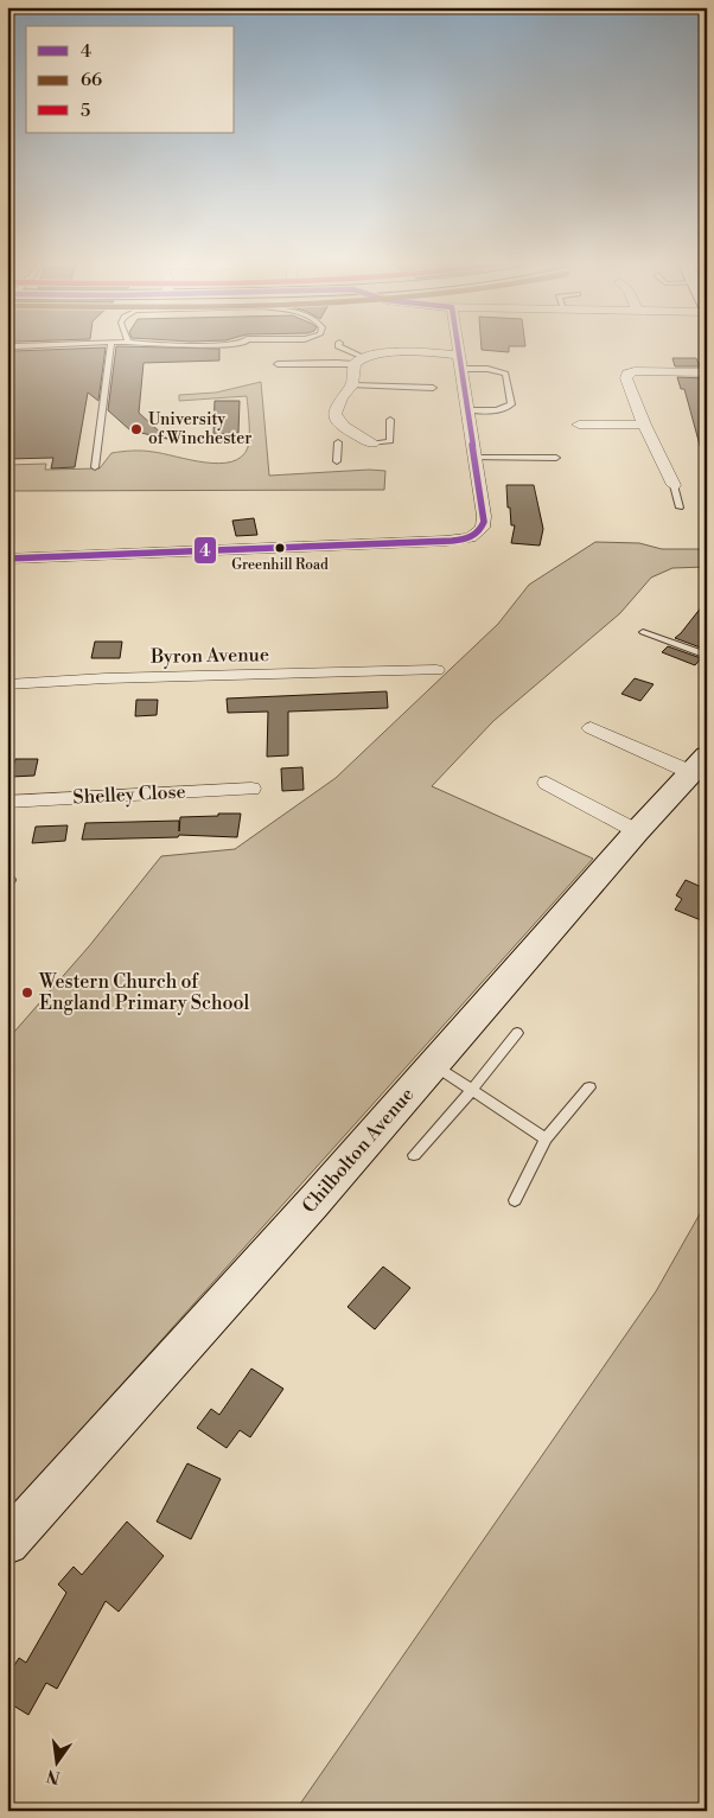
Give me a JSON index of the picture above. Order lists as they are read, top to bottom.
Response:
{
  "streets": {
    "main road": ["Chilbolton Avenue"],
    "street": ["Byron Avenue", "Shelley Close"]
  },
  "places": ["University of Winchester", "Greenhill Road", "Western Church of England Primary School"],
  "lines": ["transit line 4"],
  "legend": ["4", "66", "5"],
  "north": "bottom"
}
